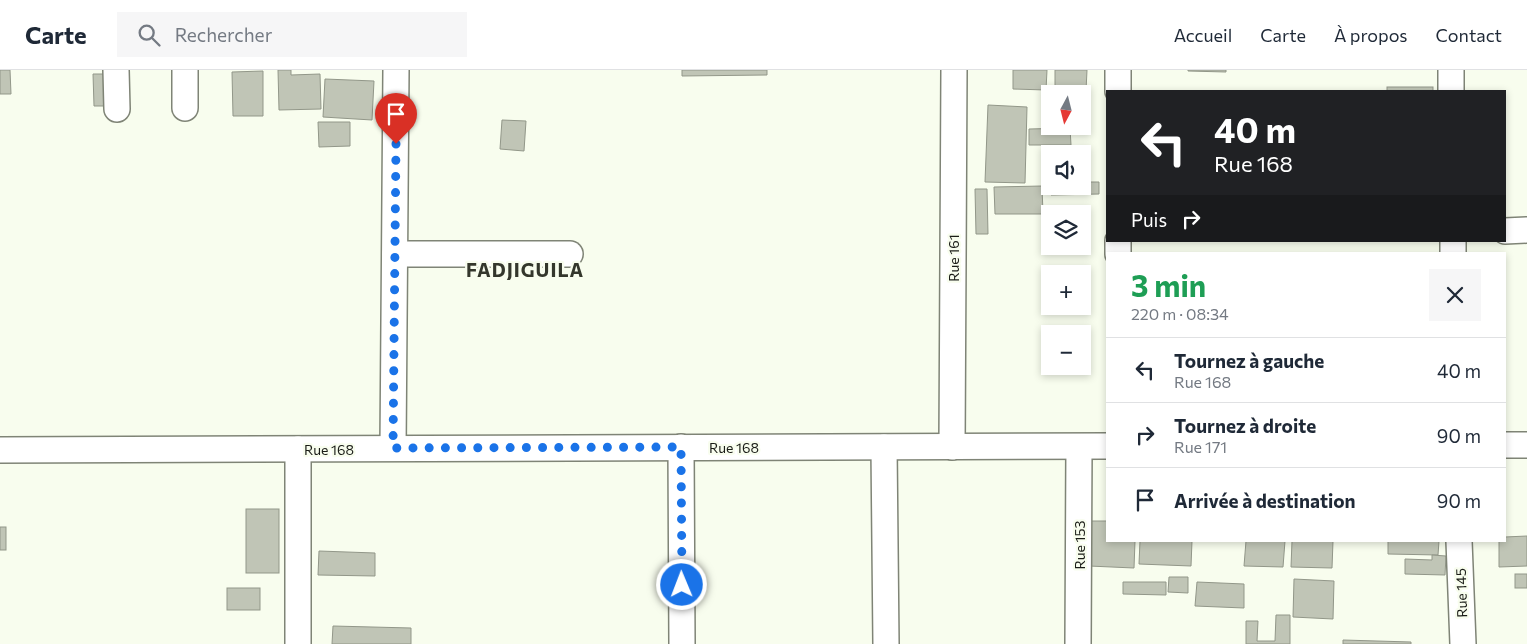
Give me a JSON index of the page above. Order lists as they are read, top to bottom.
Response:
{
  "streets": {
    "street": [
      "Rue 161",
      "Rue 168",
      "Rue 153",
      "Rue 145"
    ]
  },
  "crossings": [
    ["Rue 161", "Rue 168"],
    ["Rue 168", "Rue 153"]
  ],
  "districts": ["FADJIGUILA"],
  "north": "bottom",
  "page": {
    "header": "Carte",
    "search": "Rechercher",
    "nav": [
      "Accueil",
      "Carte",
      "À propos",
      "Contact"
    ],
    "map_buttons": ["+", "−"],
    "turn": ["40 m", "Rue 168"],
    "then": "Puis",
    "heading": ["3 min", "220 m · 08:34"],
    "list": [
      {
        "name": "Tournez à gauche",
        "note": "Rue 168",
        "value": "40 m"
      },
      {
        "name": "Tournez à droite",
        "note": "Rue 171",
        "value": "90 m"
      },
      {
        "name": "Arrivée à destination",
        "value": "90 m"
      }
    ]
  }
}
